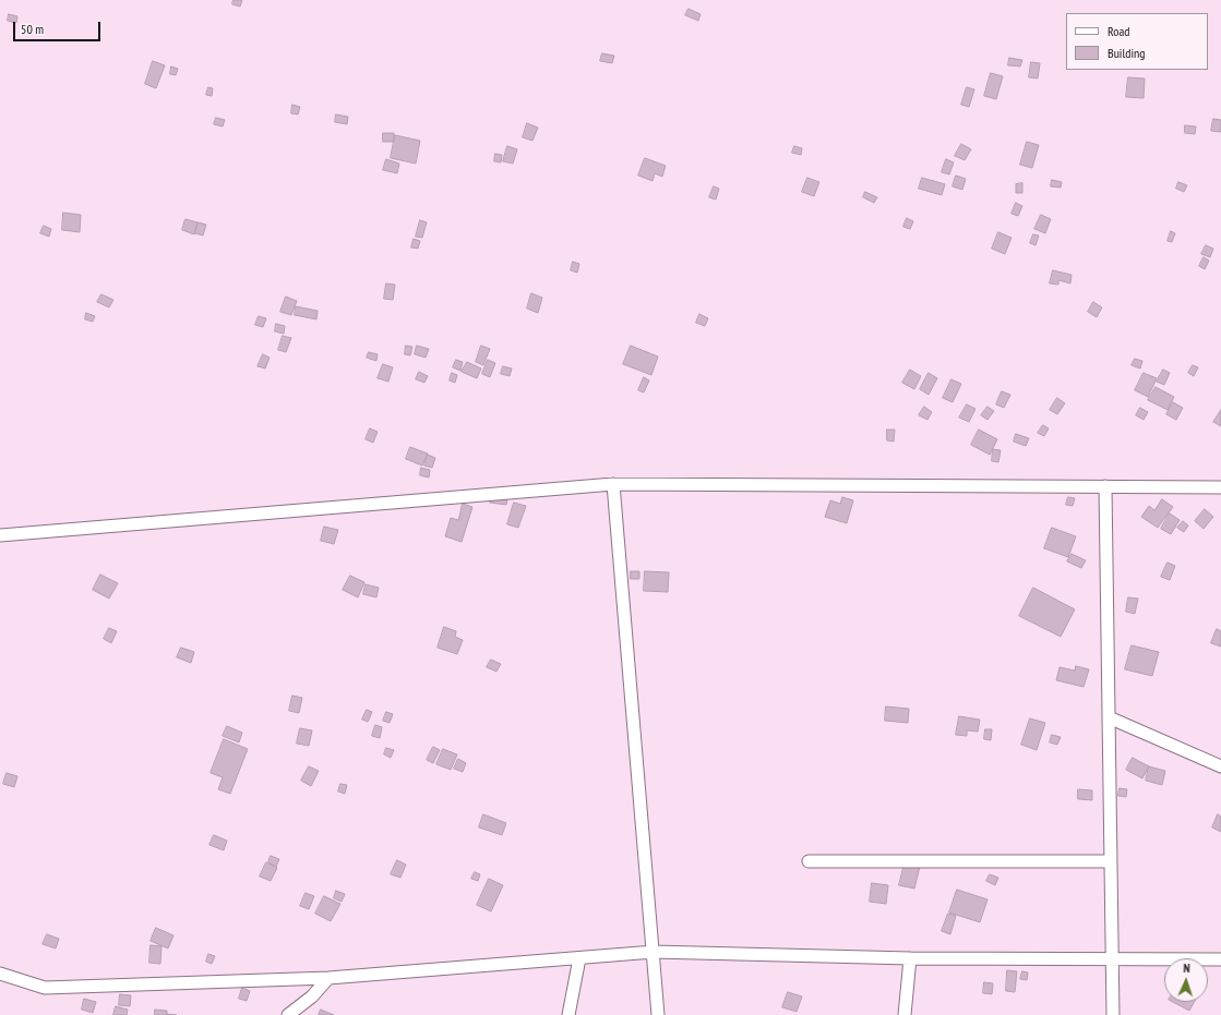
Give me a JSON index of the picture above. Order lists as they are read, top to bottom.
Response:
{
  "legend": ["Road", "Building"],
  "scale_bar": "50 m",
  "north": "top"
}
